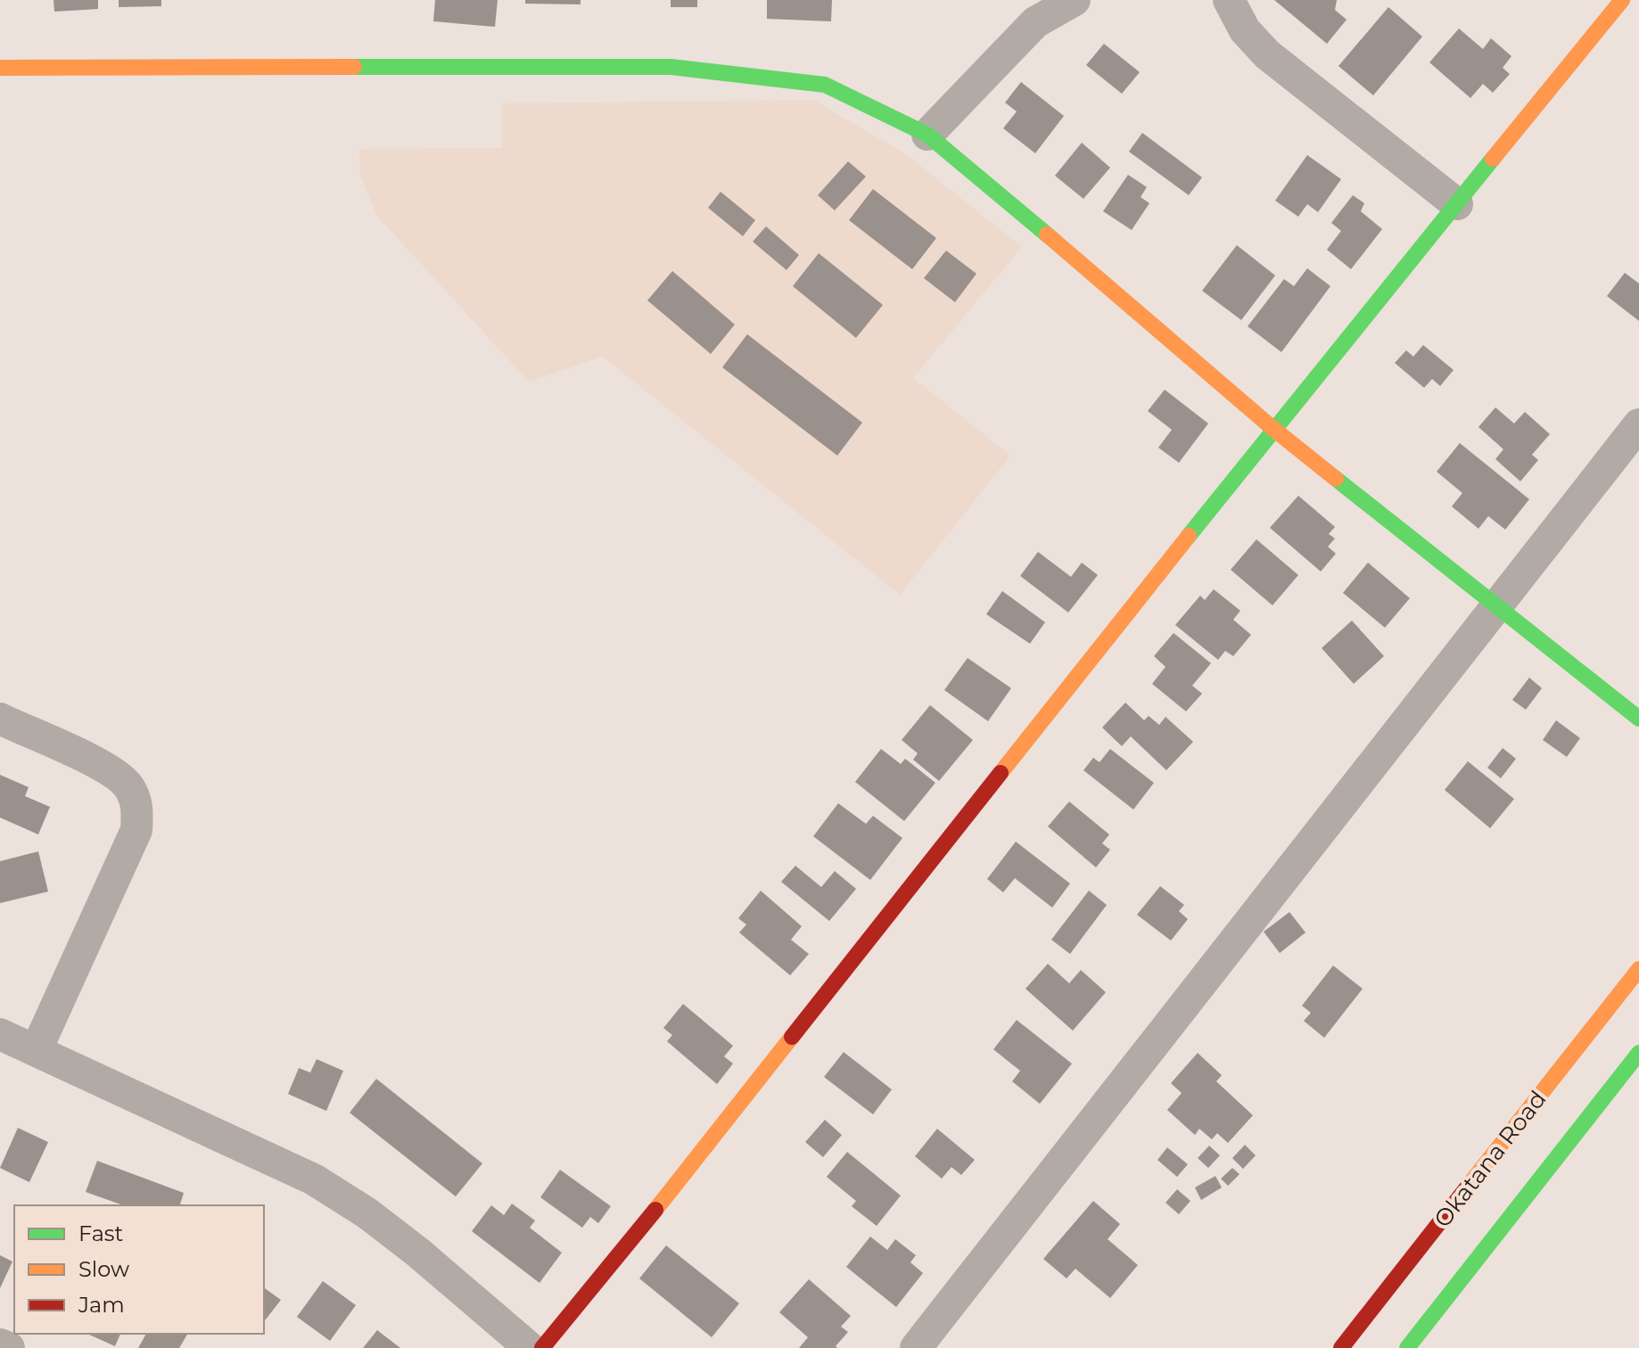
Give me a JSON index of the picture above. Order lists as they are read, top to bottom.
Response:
{
  "streets": {
    "street": ["Okatana Road"]
  },
  "legend": ["Fast", "Slow", "Jam"]
}
